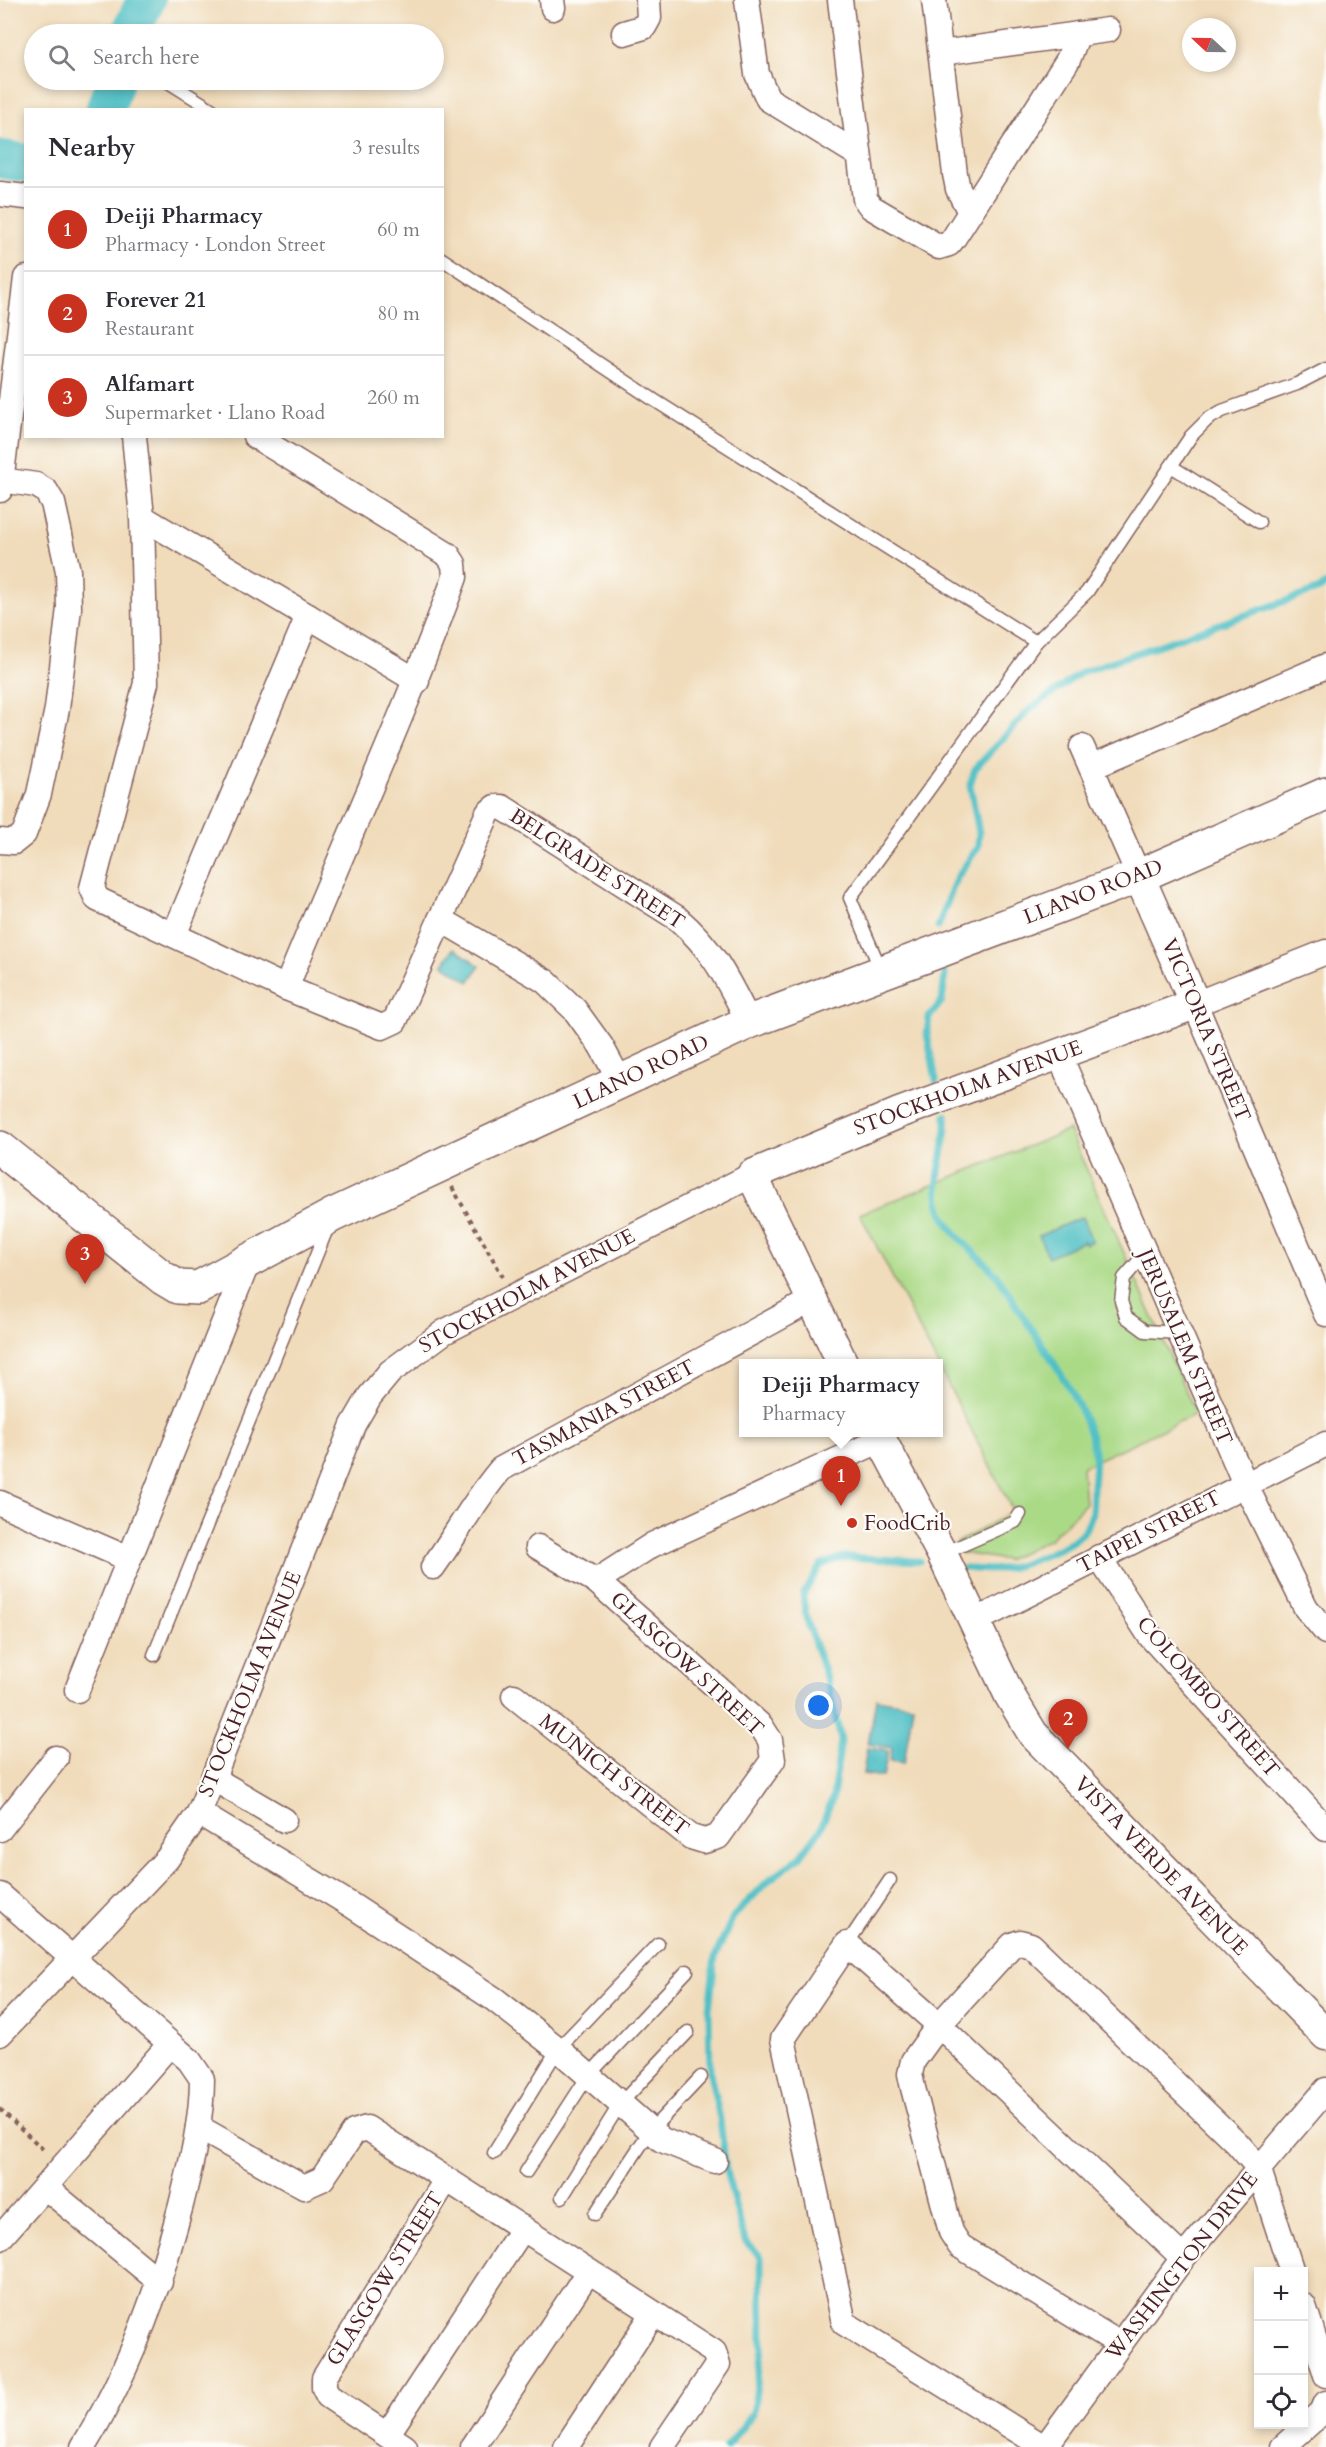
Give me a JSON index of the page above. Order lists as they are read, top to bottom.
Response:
{
  "streets": {
    "main road": ["LLANO ROAD"],
    "street": [
      "BELGRADE STREET",
      "VICTORIA STREET",
      "STOCKHOLM AVENUE",
      "JERUSALEM STREET",
      "TASMANIA STREET",
      "TAIPEI STREET",
      "GLASGOW STREET",
      "COLOMBO STREET",
      "MUNICH STREET",
      "VISTA VERDE AVENUE",
      "WASHINGTON DRIVE"
    ]
  },
  "crossings": [
    ["BELGRADE STREET", "LLANO ROAD"],
    ["LLANO ROAD", "VICTORIA STREET"],
    ["VICTORIA STREET", "STOCKHOLM AVENUE"],
    ["STOCKHOLM AVENUE", "JERUSALEM STREET"],
    ["JERUSALEM STREET", "TAIPEI STREET"],
    ["TAIPEI STREET", "COLOMBO STREET"],
    ["TAIPEI STREET", "VISTA VERDE AVENUE"],
    ["GLASGOW STREET", "MUNICH STREET"]
  ],
  "places": ["FoodCrib"],
  "north": "left",
  "page": {
    "search": "Search here",
    "heading": ["Nearby", "3 results"],
    "list": [
      {
        "mark": "1",
        "name": "Deiji Pharmacy",
        "note": "Pharmacy · London Street",
        "value": "60 m"
      },
      {
        "mark": "2",
        "name": "Forever 21",
        "note": "Restaurant",
        "value": "80 m"
      },
      {
        "mark": "3",
        "name": "Alfamart",
        "note": "Supermarket · Llano Road",
        "value": "260 m"
      }
    ],
    "pins": ["3", "1", "2"],
    "popup": ["Deiji Pharmacy", "Pharmacy"],
    "map_buttons": ["+", "−"]
  }
}
